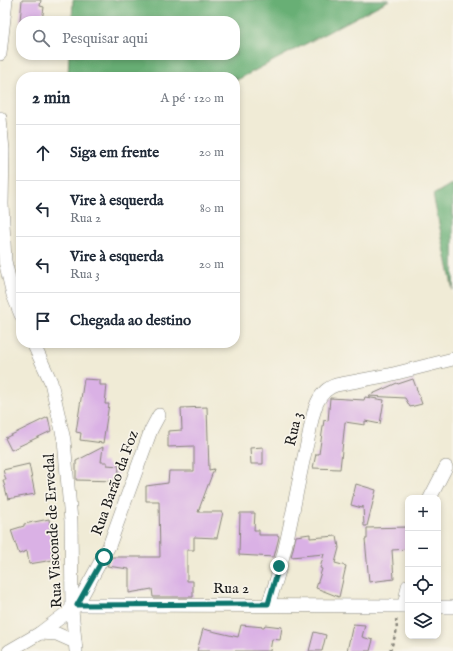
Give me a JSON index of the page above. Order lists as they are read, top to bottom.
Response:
{
  "streets": {
    "street": [
      "Rua 3",
      "Rua Barão da Foz",
      "Rua Visconde de Ervedal",
      "Rua 2"
    ]
  },
  "crossings": [
    ["Rua 3", "Rua 2"],
    ["Rua Barão da Foz", "Rua Visconde de Ervedal"],
    ["Rua Barão da Foz", "Rua 2"],
    ["Rua Visconde de Ervedal", "Rua 2"]
  ],
  "page": {
    "search": "Pesquisar aqui",
    "heading": ["2 min", "A pé · 120 m"],
    "list": [
      ["Siga em frente", "20 m"],
      ["Vire à esquerda", "Rua 2", "80 m"],
      ["Vire à esquerda", "Rua 3", "20 m"],
      "Chegada ao destino"
    ],
    "map_buttons": ["+", "−"]
  }
}
